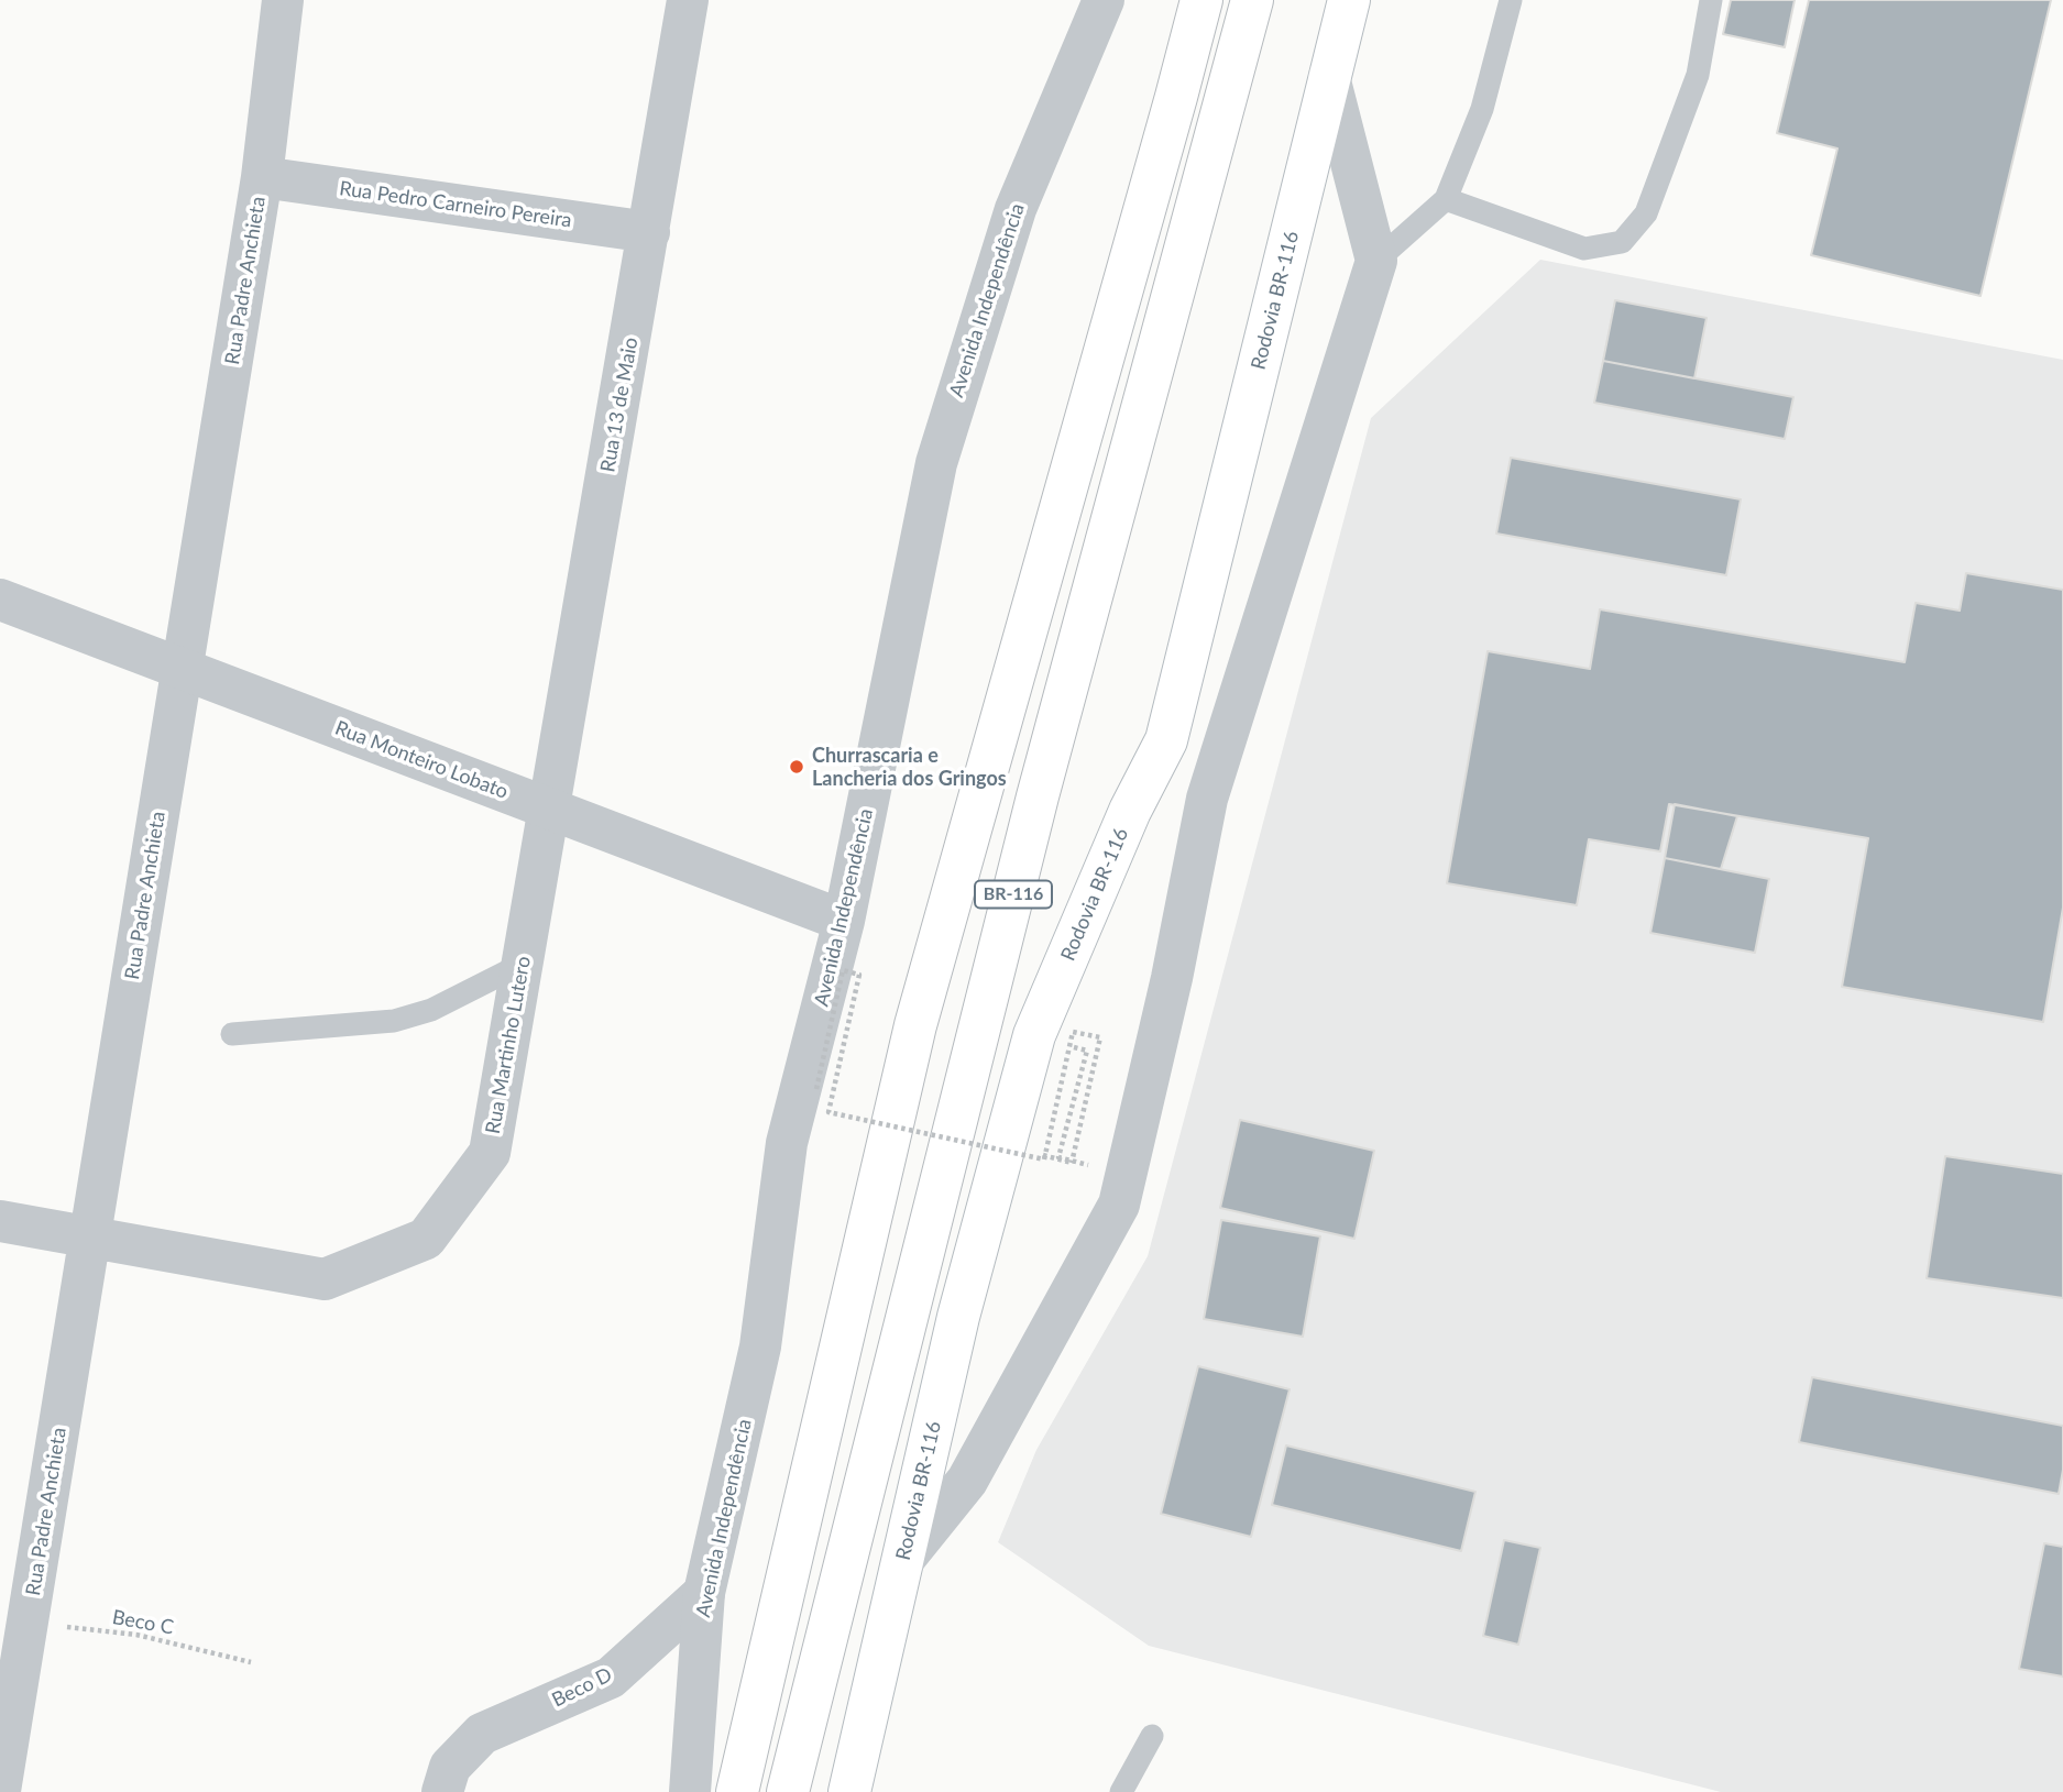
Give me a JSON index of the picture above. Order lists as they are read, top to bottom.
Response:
{
  "streets": {
    "main road": ["Rodovia BR-116", "BR-116"],
    "street": [
      "Rua Pedro Carneiro Pereira",
      "Rua Padre Anchieta",
      "Avenida Independência",
      "Rua 13 de Maio",
      "Rua Monteiro Lobato",
      "Rua Martinho Lutero",
      "Beco D"
    ],
    "path": ["Beco C"]
  },
  "crossings": [
    ["Rua Pedro Carneiro Pereira", "Rua Padre Anchieta"],
    ["Rua Pedro Carneiro Pereira", "Rua 13 de Maio"],
    ["Rua Padre Anchieta", "Rua Monteiro Lobato"],
    ["Rua Padre Anchieta", "Rua Martinho Lutero"],
    ["Rua Padre Anchieta", "Beco C"],
    ["Avenida Independência", "Rua Monteiro Lobato"],
    ["Avenida Independência", "Beco D"],
    ["Rua 13 de Maio", "Rua Monteiro Lobato"],
    ["Rua 13 de Maio", "Rua Martinho Lutero"],
    ["Rua Monteiro Lobato", "Rua Martinho Lutero"]
  ],
  "places": ["Churrascaria e Lancheria dos Gringos"]
}
